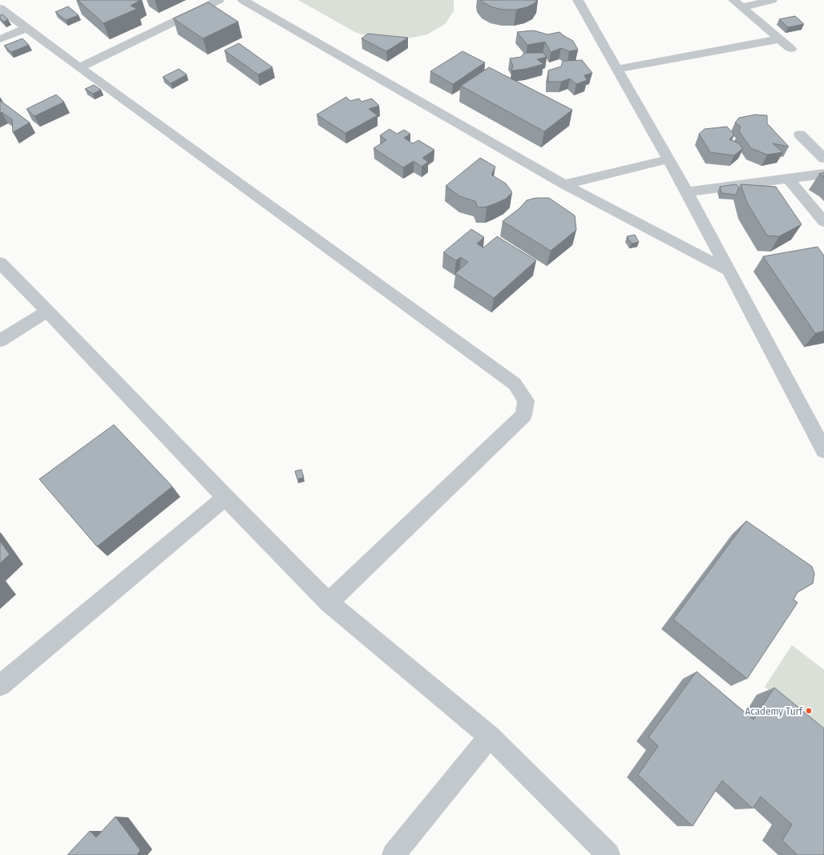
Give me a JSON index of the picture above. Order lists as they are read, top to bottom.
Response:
{
  "places": ["Academy Turf"]
}
